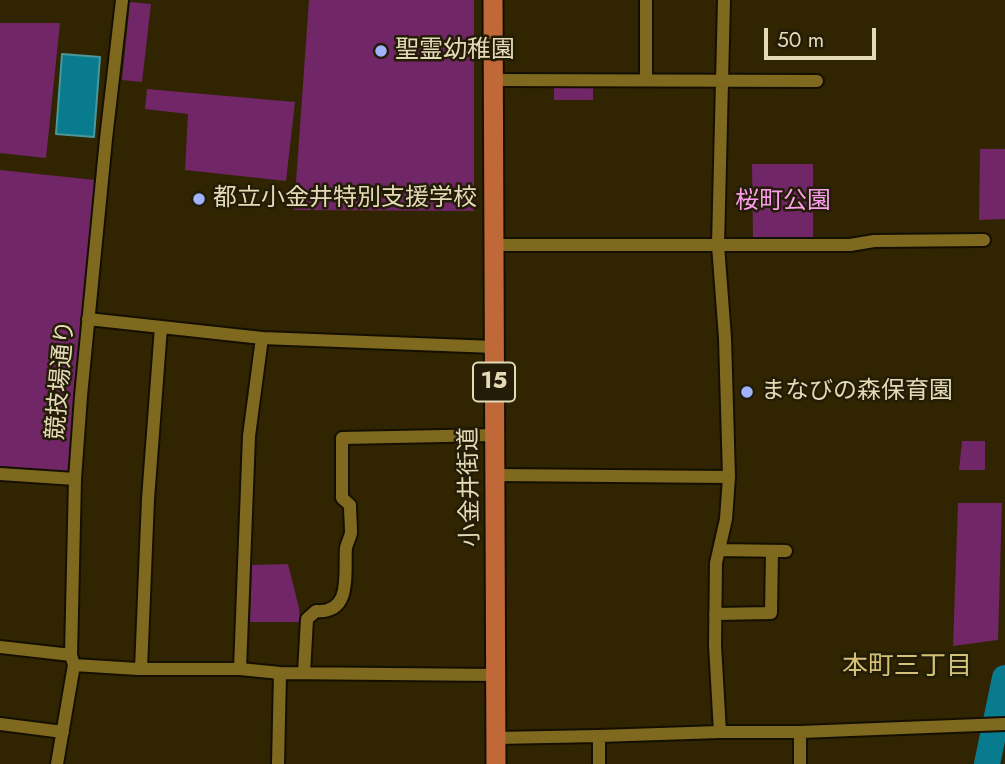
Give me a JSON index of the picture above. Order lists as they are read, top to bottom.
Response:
{
  "streets": {
    "main road": ["15", "小金井街道"],
    "street": ["競技場通り"]
  },
  "districts": ["本町三丁目"],
  "parks": ["桜町公園"],
  "places": ["聖霊幼稚園", "都立小金井特別支援学校", "まなびの森保育園"],
  "scale_bar": "50 m"
}
